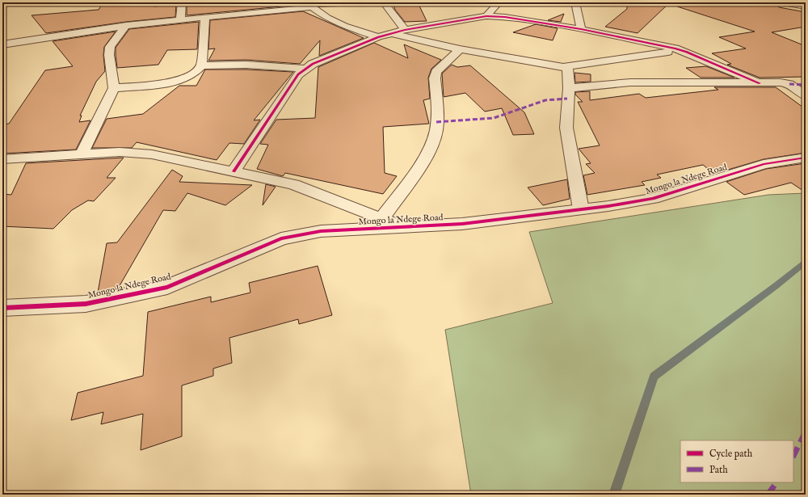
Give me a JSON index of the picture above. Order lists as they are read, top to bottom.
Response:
{
  "streets": {
    "street": ["Mongo la Ndege Road"]
  },
  "legend": ["Cycle path", "Path"]
}
